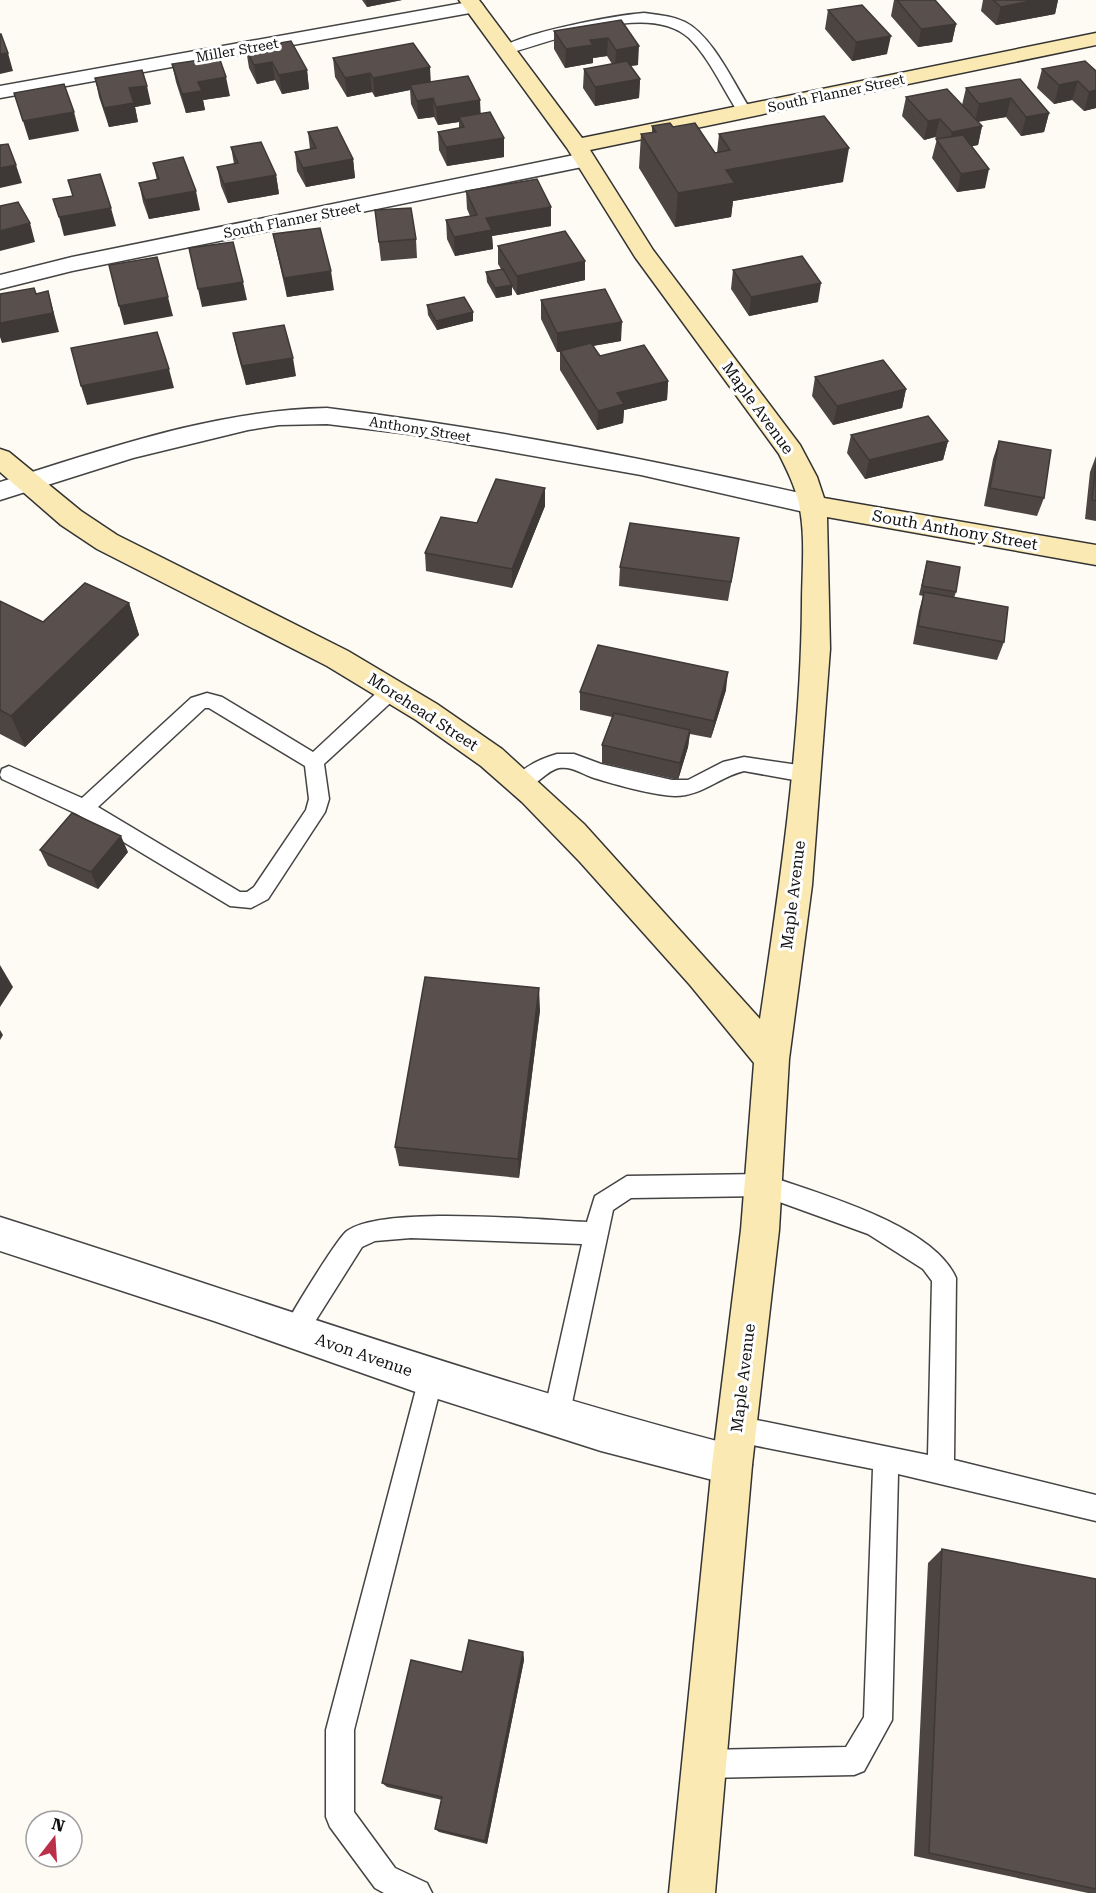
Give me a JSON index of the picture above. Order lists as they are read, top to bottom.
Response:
{
  "streets": {
    "main road": [
      "South Flanner Street",
      "Maple Avenue",
      "South Anthony Street",
      "Morehead Street"
    ],
    "street": ["Miller Street", "Anthony Street", "Avon Avenue"]
  },
  "crossings": [
    ["Miller Street", "Maple Avenue"],
    ["South Flanner Street", "Maple Avenue"],
    ["Maple Avenue", "Anthony Street"],
    ["Maple Avenue", "South Anthony Street"],
    ["Maple Avenue", "Morehead Street"],
    ["Maple Avenue", "Avon Avenue"],
    ["Anthony Street", "South Anthony Street"],
    ["Anthony Street", "Morehead Street"]
  ],
  "north": "top"
}
